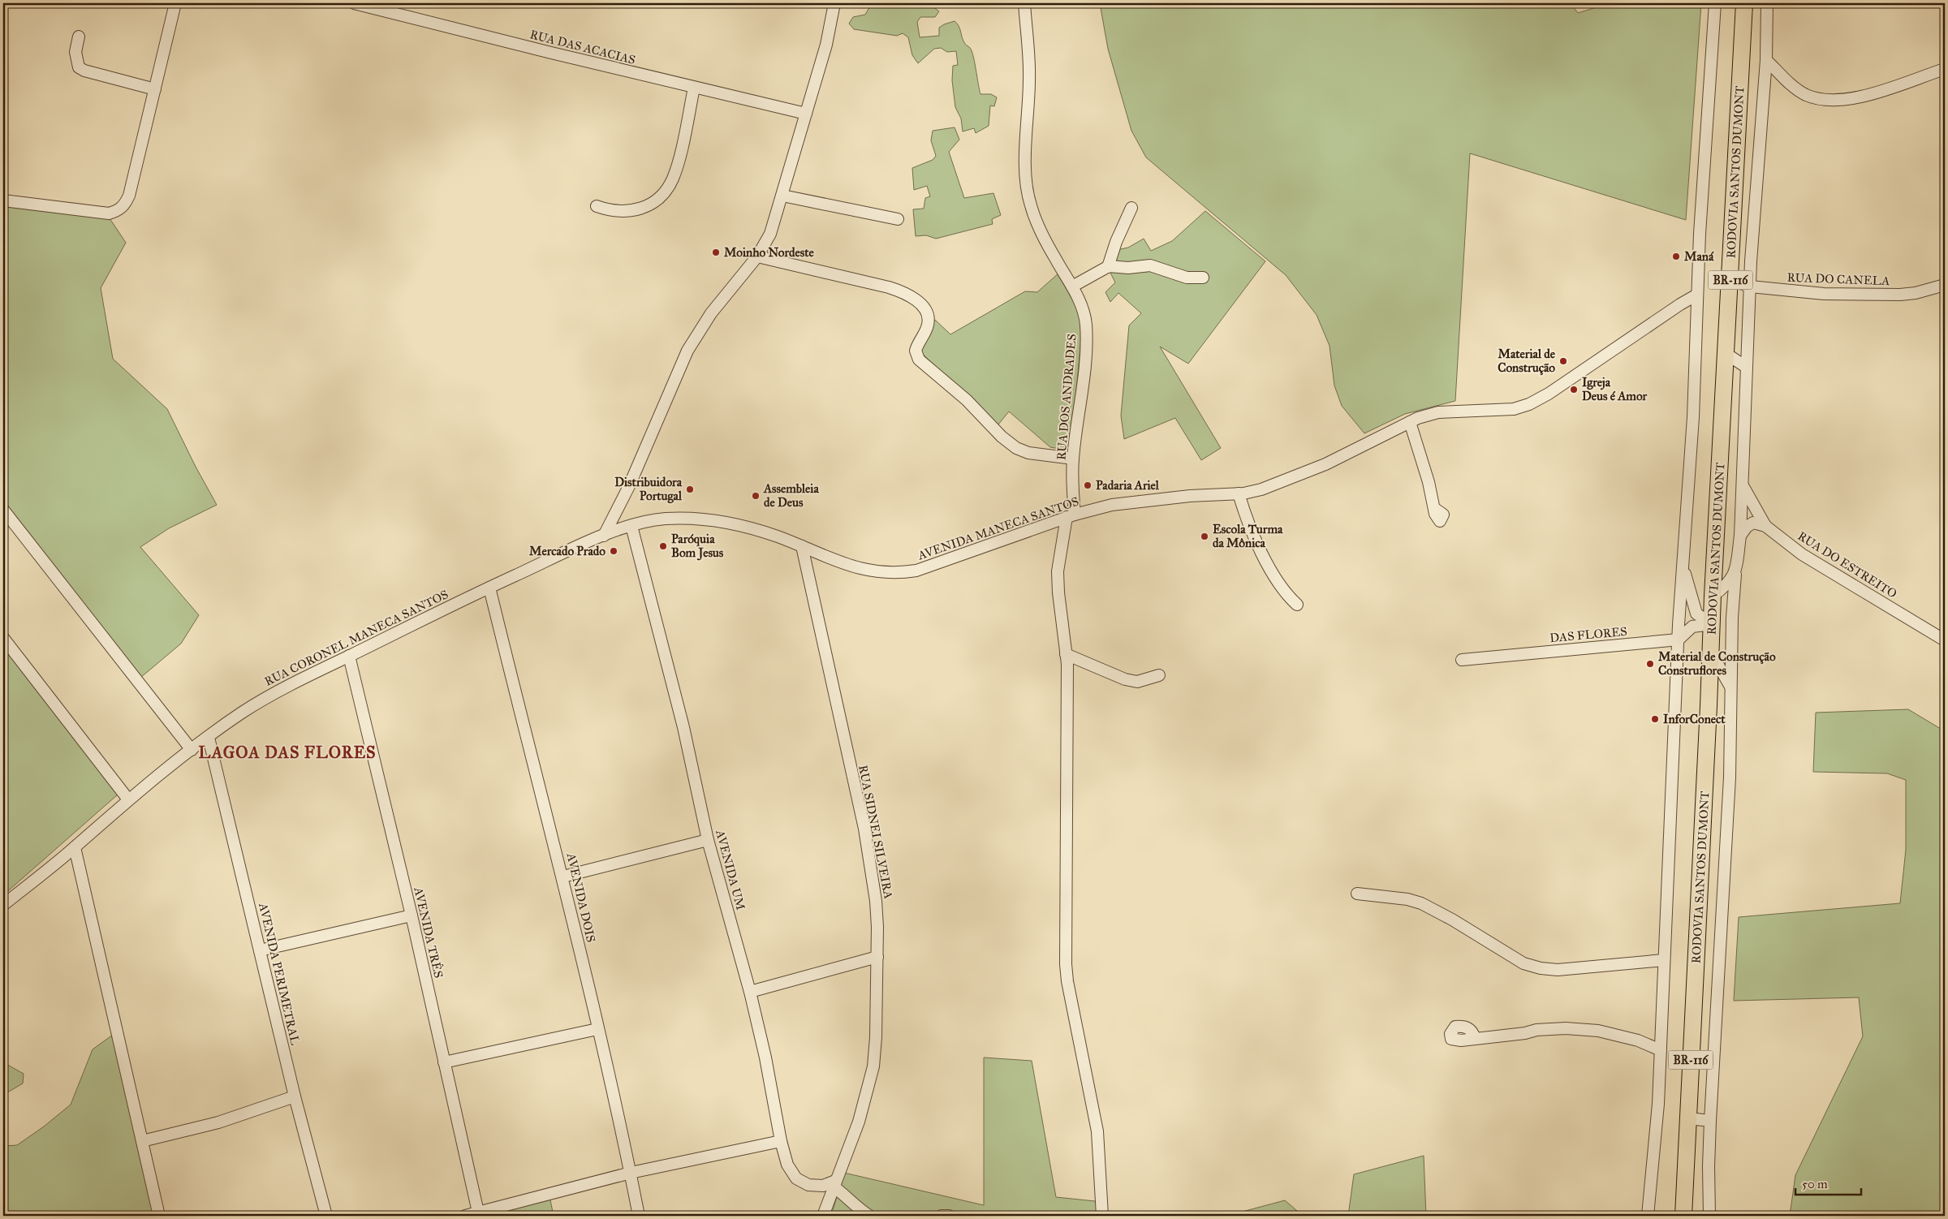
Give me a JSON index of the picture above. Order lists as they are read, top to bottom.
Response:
{
  "streets": {
    "highway": ["RODOVIA SANTOS DUMONT", "BR-116"],
    "street": [
      "RUA DAS ACACIAS",
      "RUA DO CANELA",
      "RUA DOS ANDRADES",
      "AVENIDA MANECA SANTOS",
      "RUA DO ESTREITO",
      "DAS FLORES",
      "RUA CORONEL MANECA SANTOS",
      "RUA SIDNEI SILVEIRA",
      "AVENIDA UM",
      "AVENIDA DOIS",
      "AVENIDA TRÊS",
      "AVENIDA PERIMETRAL"
    ]
  },
  "crossings": [
    ["RODOVIA SANTOS DUMONT", "RUA DO CANELA"],
    ["RUA DOS ANDRADES", "AVENIDA MANECA SANTOS"],
    ["AVENIDA MANECA SANTOS", "RUA CORONEL MANECA SANTOS"],
    ["AVENIDA MANECA SANTOS", "RUA SIDNEI SILVEIRA"],
    ["AVENIDA MANECA SANTOS", "AVENIDA UM"],
    ["RUA CORONEL MANECA SANTOS", "AVENIDA UM"],
    ["RUA CORONEL MANECA SANTOS", "AVENIDA DOIS"],
    ["RUA CORONEL MANECA SANTOS", "AVENIDA TRÊS"],
    ["RUA CORONEL MANECA SANTOS", "AVENIDA PERIMETRAL"],
    ["RUA SIDNEI SILVEIRA", "AVENIDA UM"]
  ],
  "districts": ["LAGOA DAS FLORES"],
  "places": [
    "Moinho Nordeste",
    "Maná",
    "Material de Construção",
    "Igreja Deus é Amor",
    "Padaria Ariel",
    "Distribuidora Portugal",
    "Assembleia de Deus",
    "Escola Turma da Mônica",
    "Paróquia Bom Jesus",
    "Mercado Prado",
    "Material de Construção Construflores",
    "InforConect"
  ],
  "scale_bar": "50 m"
}
